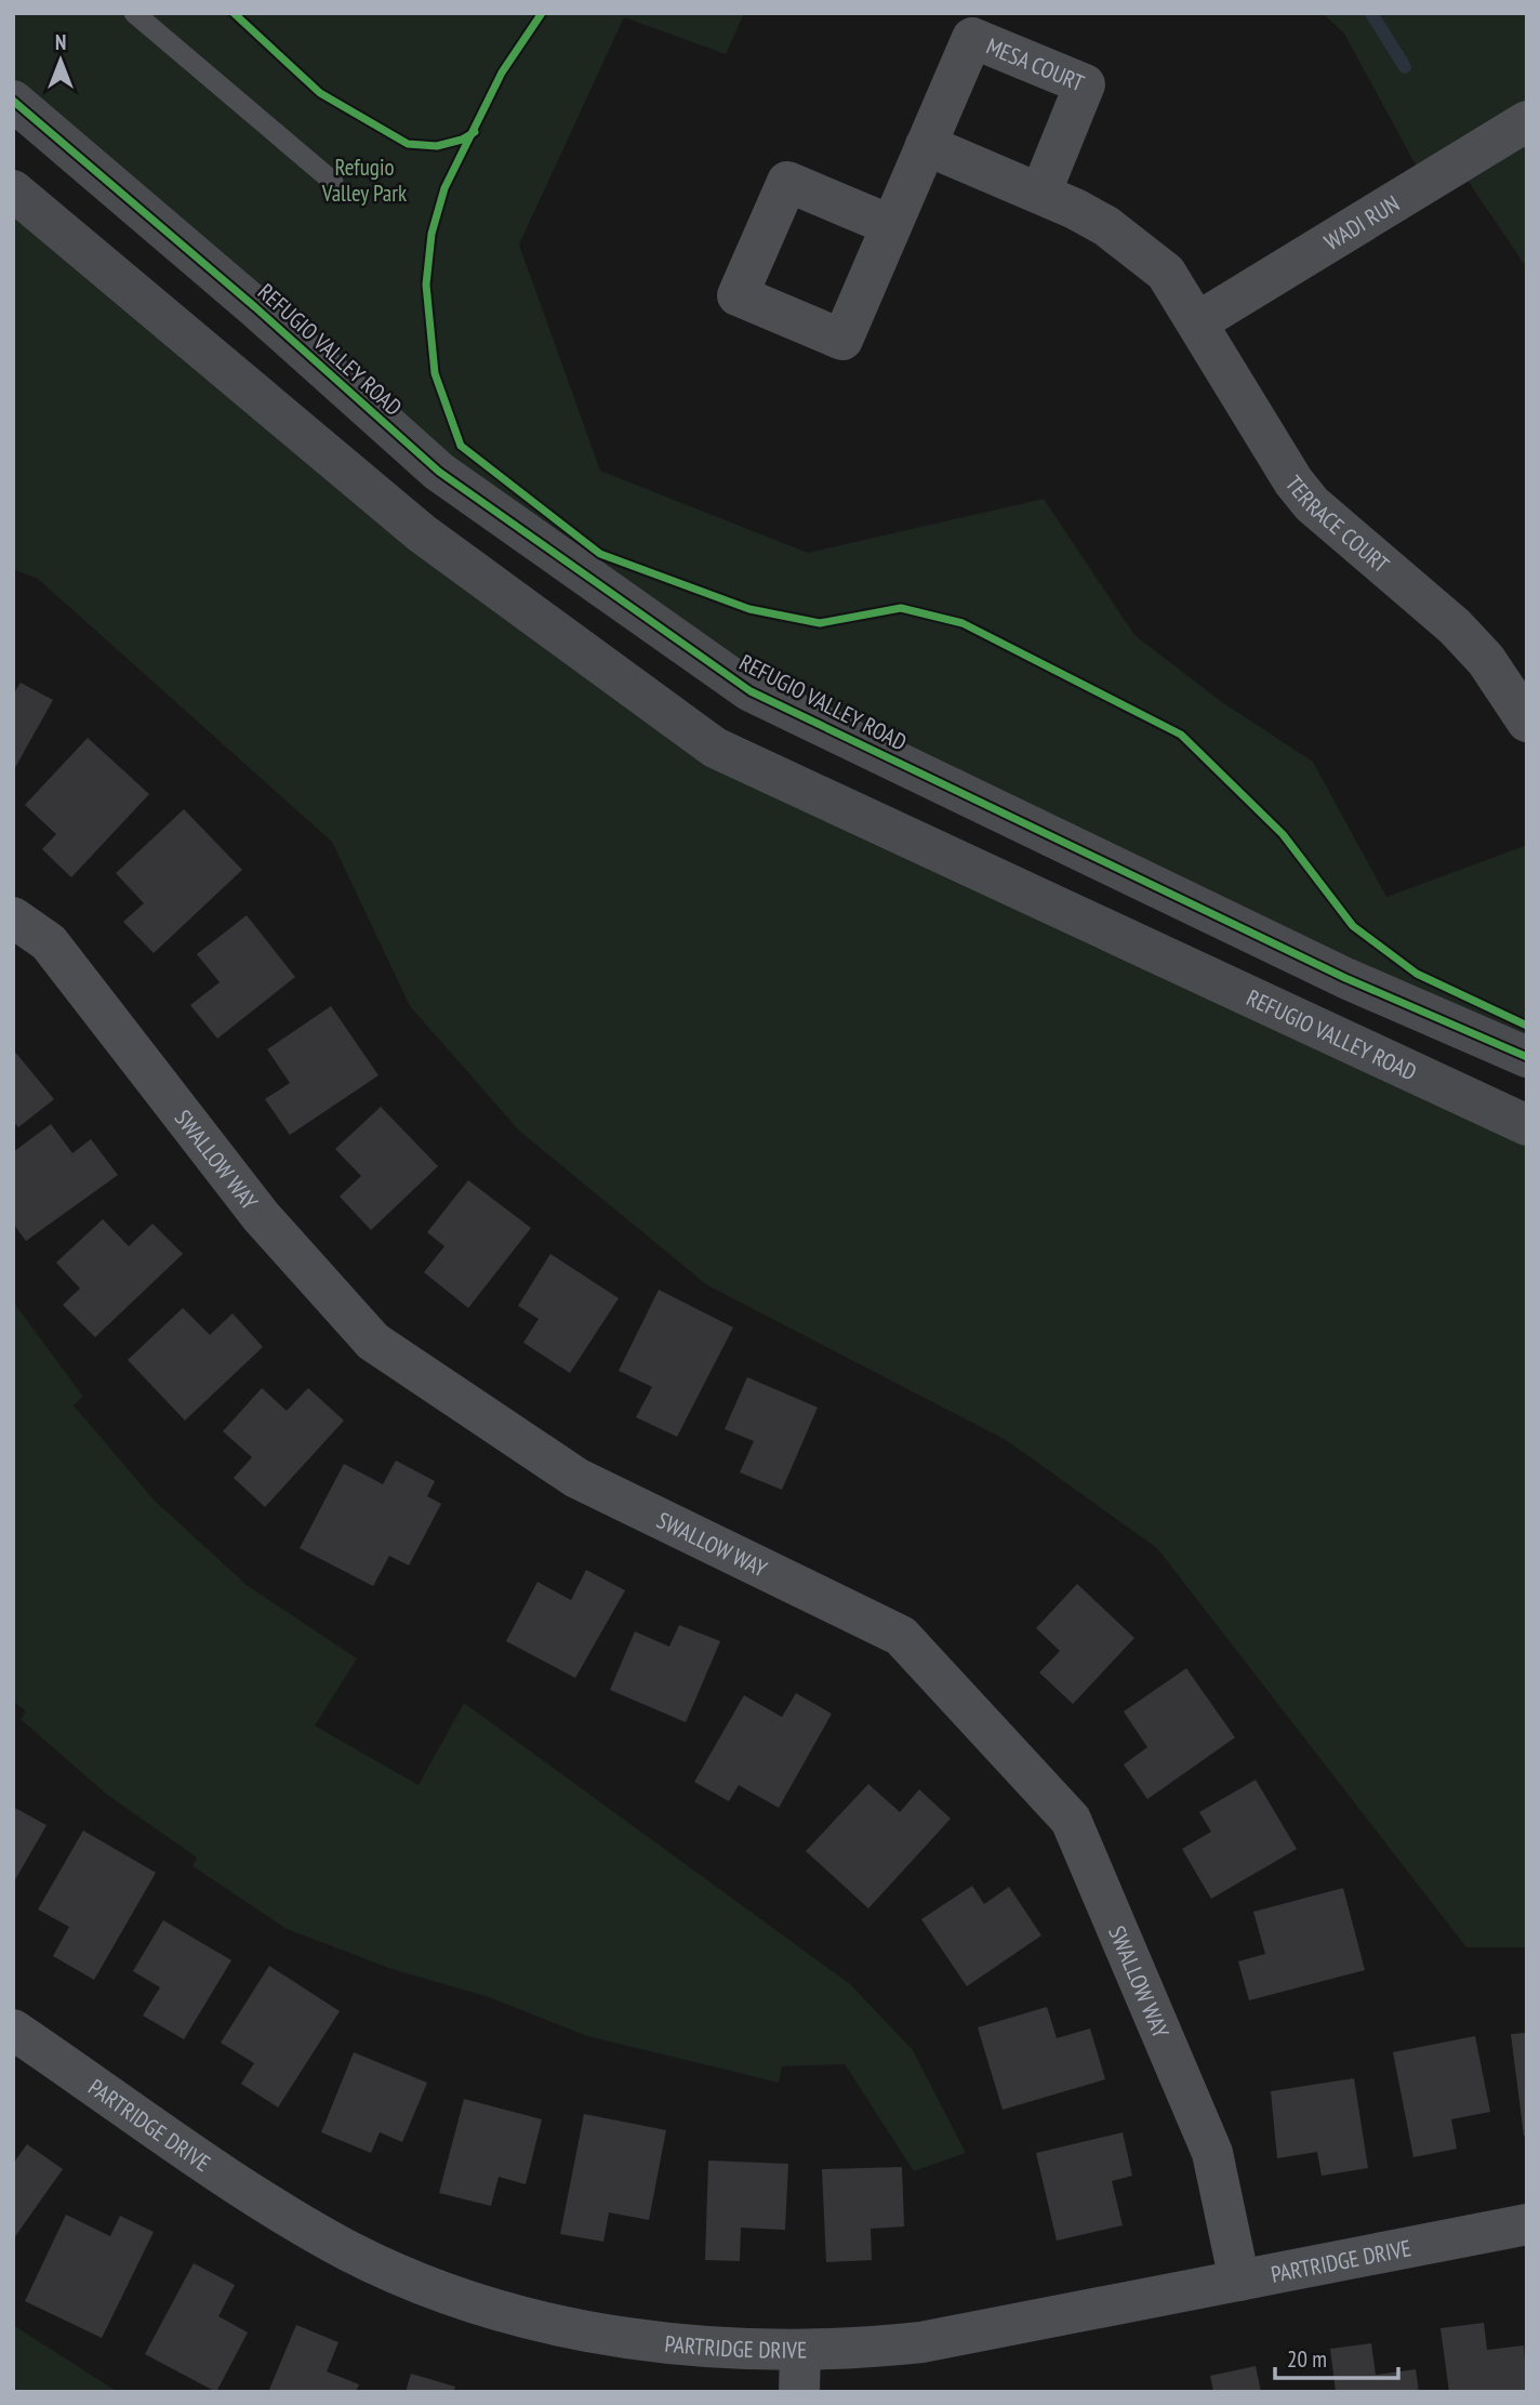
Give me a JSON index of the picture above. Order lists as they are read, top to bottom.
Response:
{
  "streets": {
    "street": [
      "MESA COURT",
      "WADI RUN",
      "REFUGIO VALLEY ROAD",
      "TERRACE COURT",
      "SWALLOW WAY",
      "PARTRIDGE DRIVE"
    ]
  },
  "crossings": [
    ["WADI RUN", "TERRACE COURT"],
    ["SWALLOW WAY", "PARTRIDGE DRIVE"]
  ],
  "parks": ["Refugio Valley Park"],
  "scale_bar": "20 m",
  "north": "top"
}
